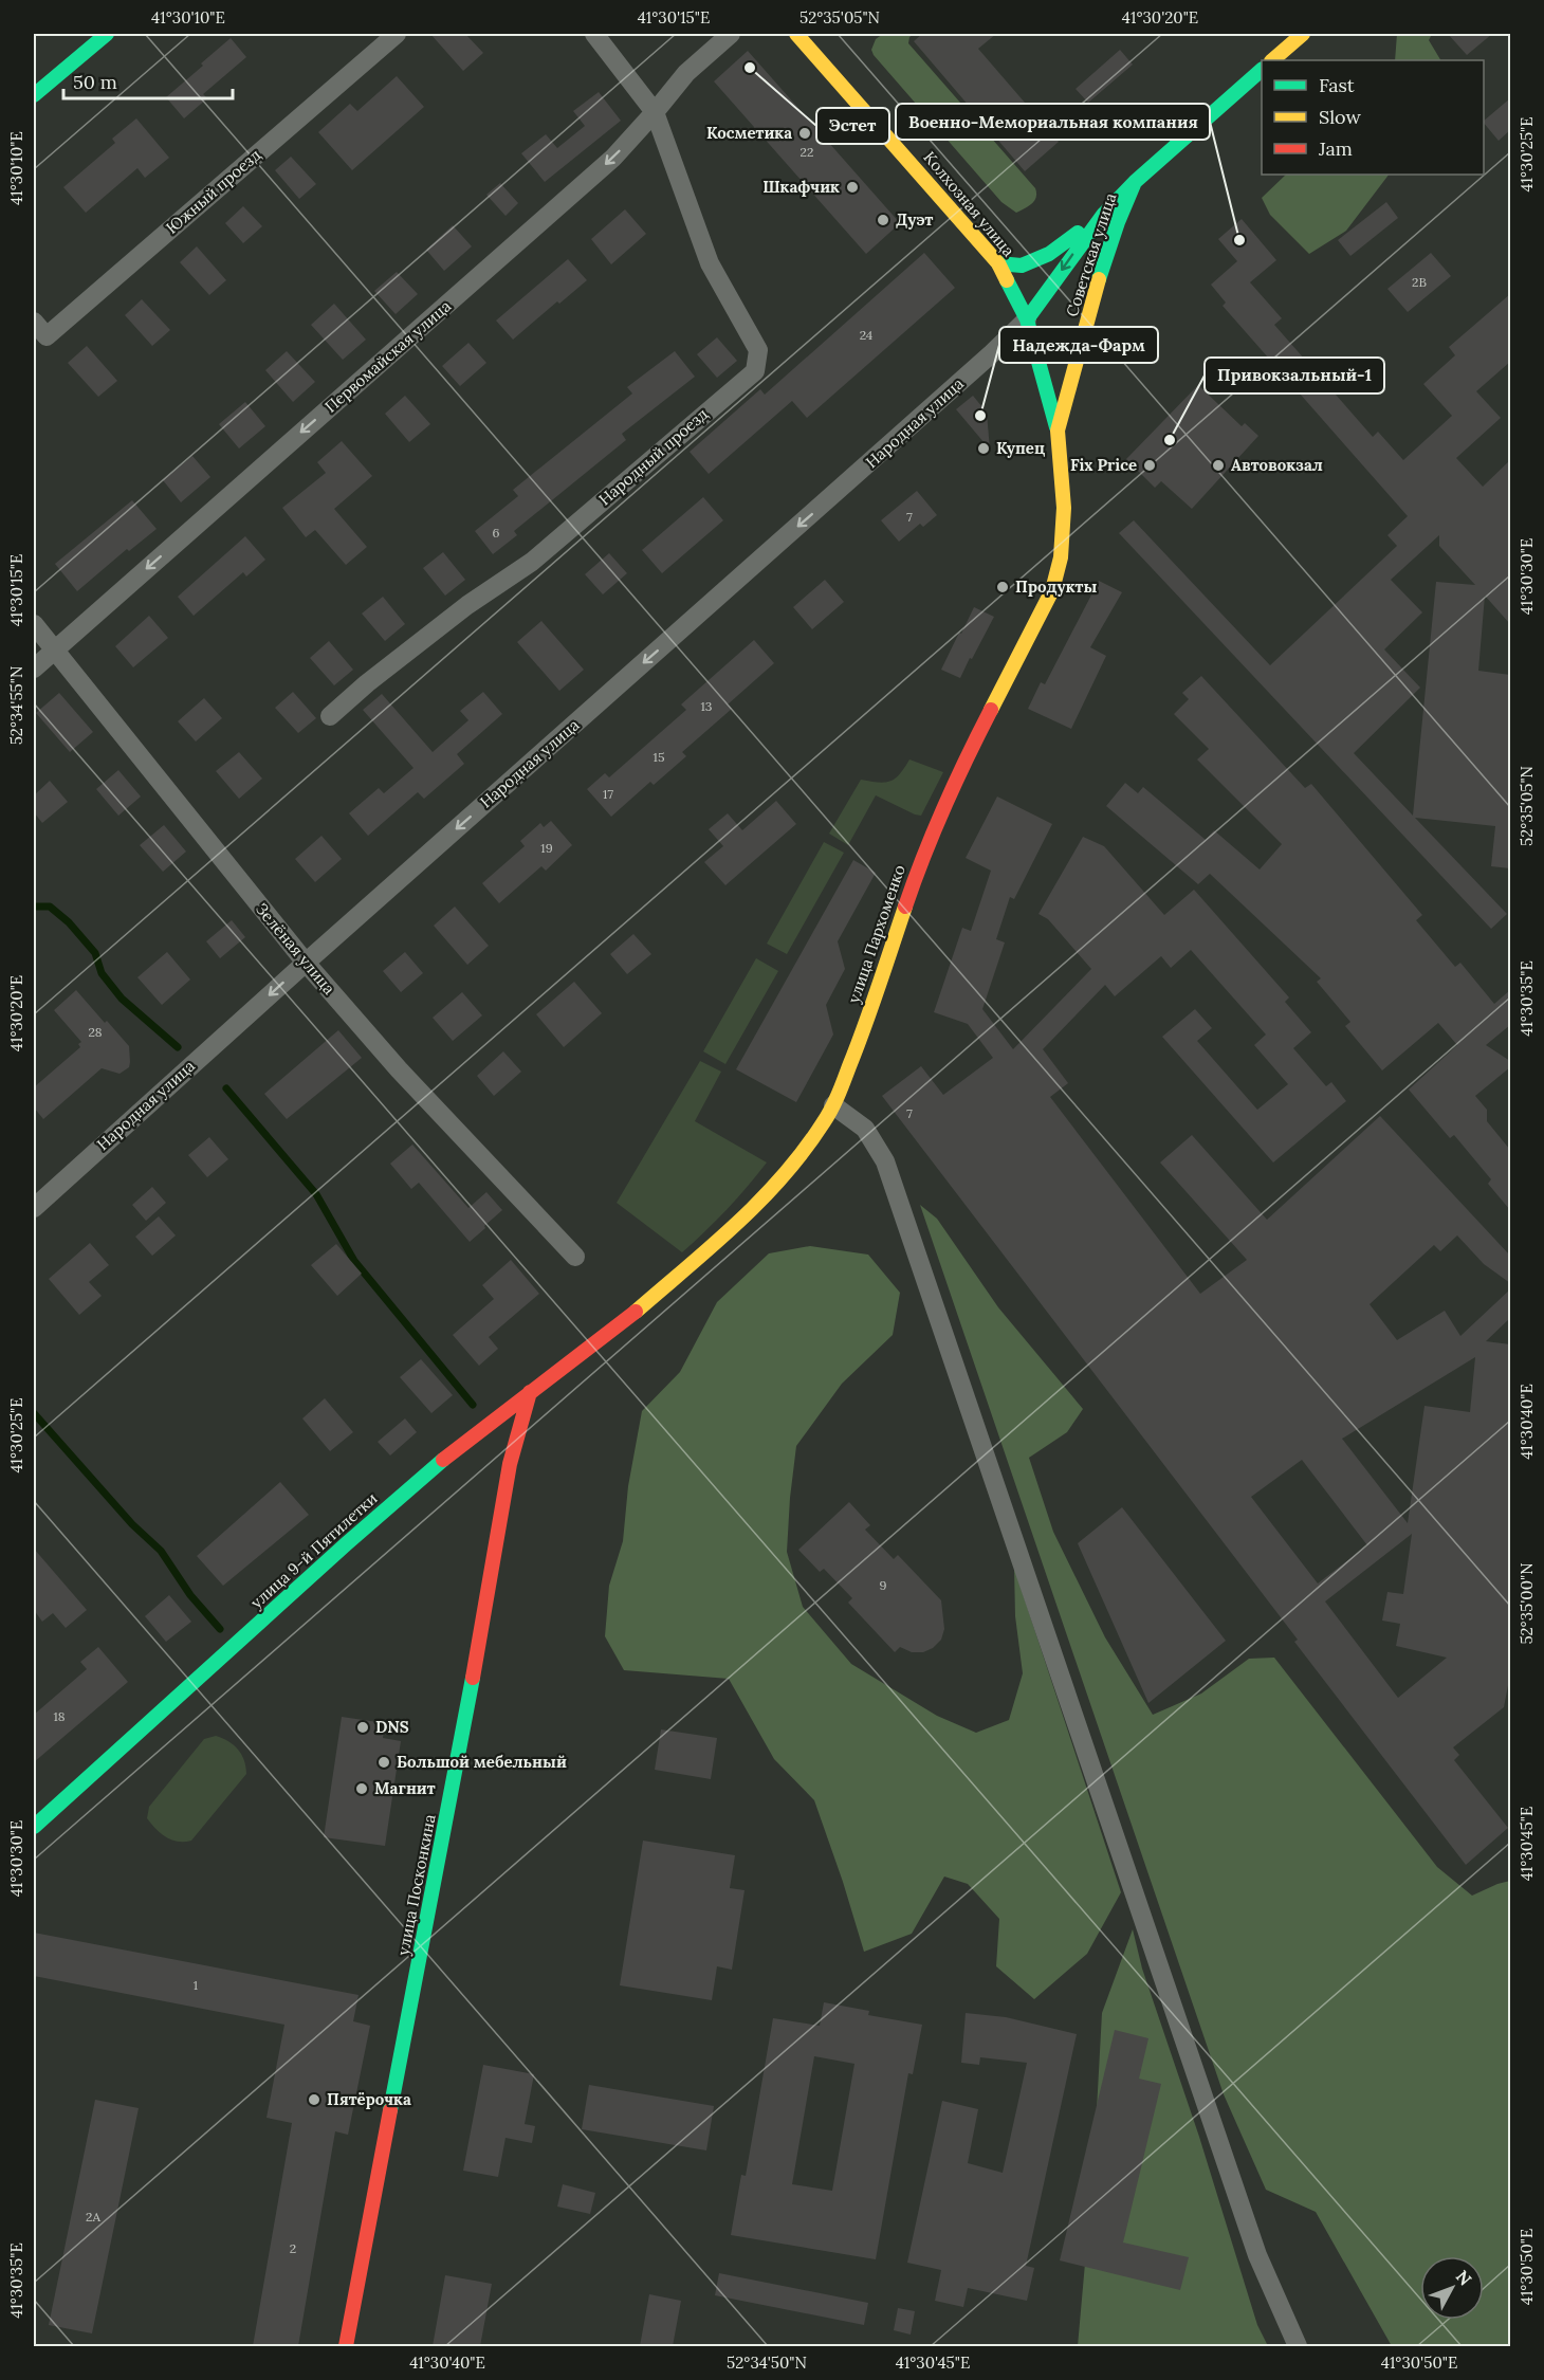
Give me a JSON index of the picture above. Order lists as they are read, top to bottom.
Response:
{
  "streets": {
    "street": [
      "Южный проезд",
      "Колхозная улица",
      "Советская улица",
      "Первомайская улица",
      "Народная улица",
      "Народный проезд",
      "улица Пархоменко",
      "Зелёная улица",
      "улица 9-й Пятилетки",
      "улица Посконкина"
    ]
  },
  "crossings": [
    ["Колхозная улица", "Народная улица"],
    ["Советская улица", "улица Пархоменко"],
    ["Первомайская улица", "Народный проезд"],
    ["Первомайская улица", "Зелёная улица"],
    ["Народная улица", "Зелёная улица"],
    ["улица Пархоменко", "улица 9-й Пятилетки"],
    ["улица 9-й Пятилетки", "улица Посконкина"]
  ],
  "one_way": ["Первомайская улица", "Народная улица"],
  "places": [
    "Эстет",
    "Косметика",
    "Шкафчик",
    "Дуэт",
    "Военно-Мемориальная компания",
    "Надежда-Фарм",
    "Привокзальный-1",
    "Купец",
    "Fix Price",
    "Автовокзал",
    "Продукты",
    "DNS",
    "Большой мебельный",
    "Магнит",
    "Пятёрочка"
  ],
  "house_numbers": [
    "22",
    "2В",
    "24",
    "7",
    "6",
    "13",
    "15",
    "17",
    "19",
    "28",
    "7",
    "9",
    "18",
    "1",
    "2А",
    "2"
  ],
  "legend": ["Fast", "Slow", "Jam"],
  "scale_bar": "50 m",
  "north": "top right",
  "coordinates": [
    "41°30'10\"E",
    "41°30'15\"E",
    "52°35'05\"N",
    "41°30'20\"E",
    "41°30'25\"E",
    "41°30'30\"E",
    "52°34'55\"N",
    "41°30'35\"E",
    "41°30'40\"E",
    "52°35'00\"N",
    "41°30'45\"E",
    "41°30'50\"E",
    "52°34'50\"N"
  ]
}
